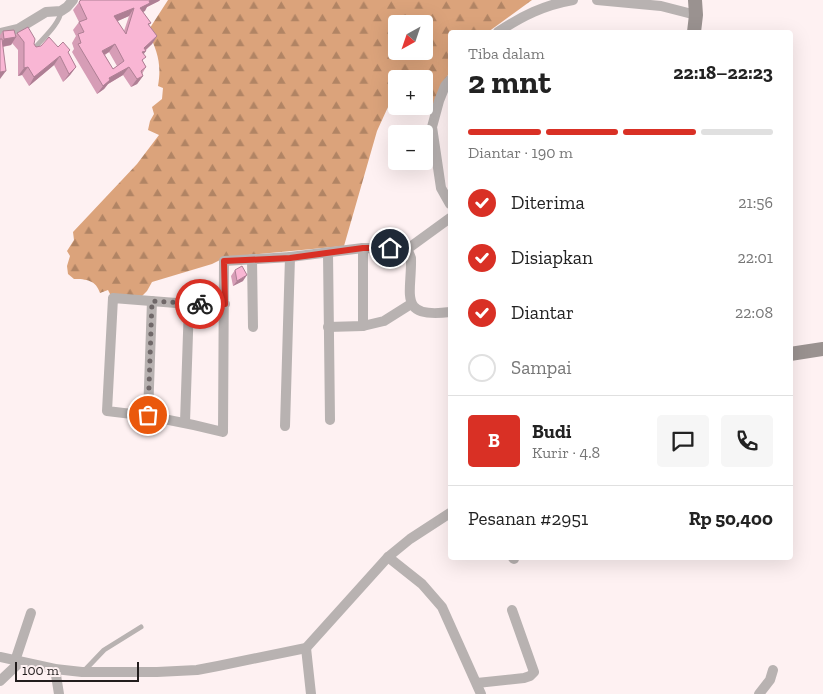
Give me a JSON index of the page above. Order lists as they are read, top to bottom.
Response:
{
  "scale_bar": "100 m",
  "north": "bottom left",
  "page": {
    "map_buttons": ["+", "−"],
    "heading": ["2 mnt", "Tiba dalam", "22:18–22:23"],
    "panel": [
      "Budi",
      "Kurir · 4.8",
      "Pesanan #2951",
      "Rp 50,400"
    ],
    "bar": "Diantar · 190 m",
    "list": [
      ["Diterima", "21:56"],
      ["Disiapkan", "22:01"],
      ["Diantar", "22:08"],
      "Sampai"
    ],
    "round": "B",
    "scale": "100 m"
  }
}
